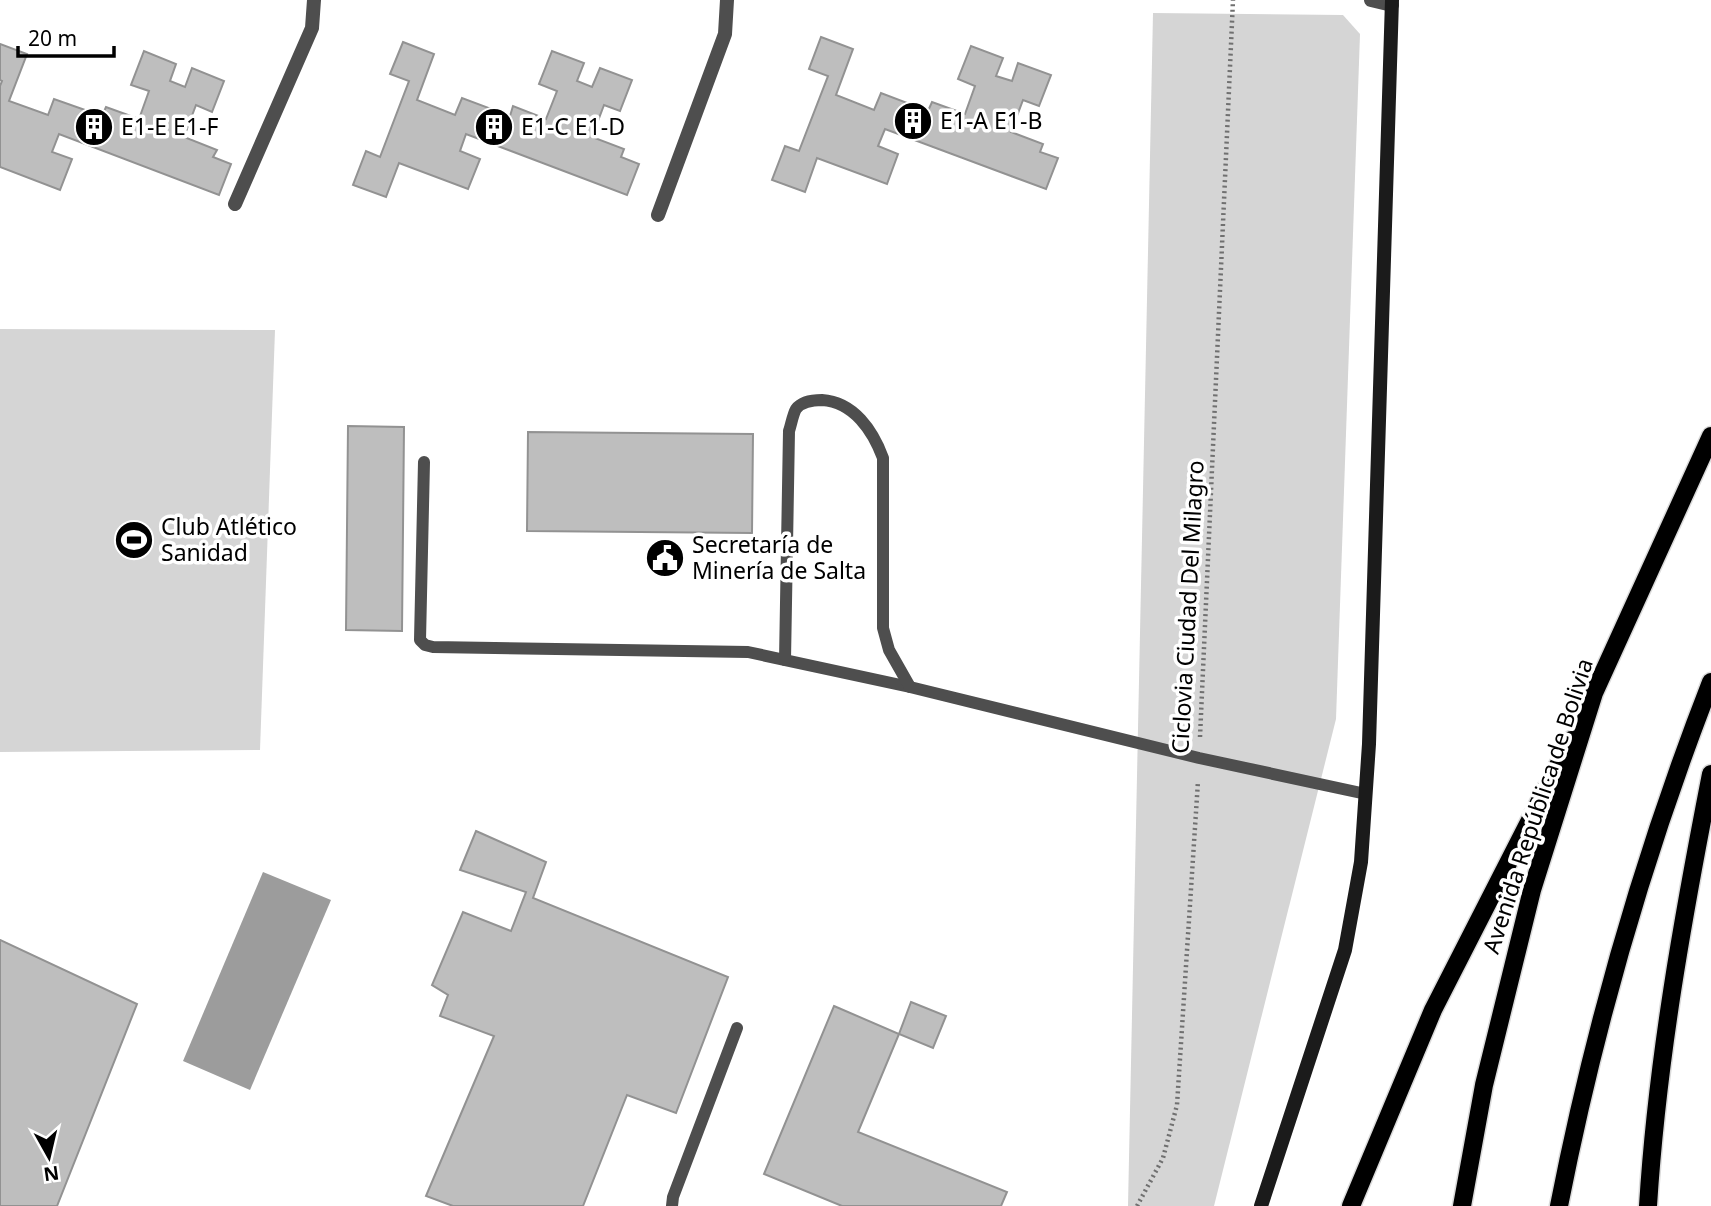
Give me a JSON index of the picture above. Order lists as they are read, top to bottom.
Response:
{
  "streets": {
    "main road": ["Avenida República de Bolivia"],
    "path": ["Ciclovia Ciudad Del Milagro"]
  },
  "places": {
    "building": ["E1-A E1-B", "E1-E E1-F", "E1-C E1-D"],
    "sports": ["Club Atlético Sanidad"],
    "public building": ["Secretaría de Minería de Salta"]
  },
  "scale_bar": "20 m",
  "north": "bottom"
}
